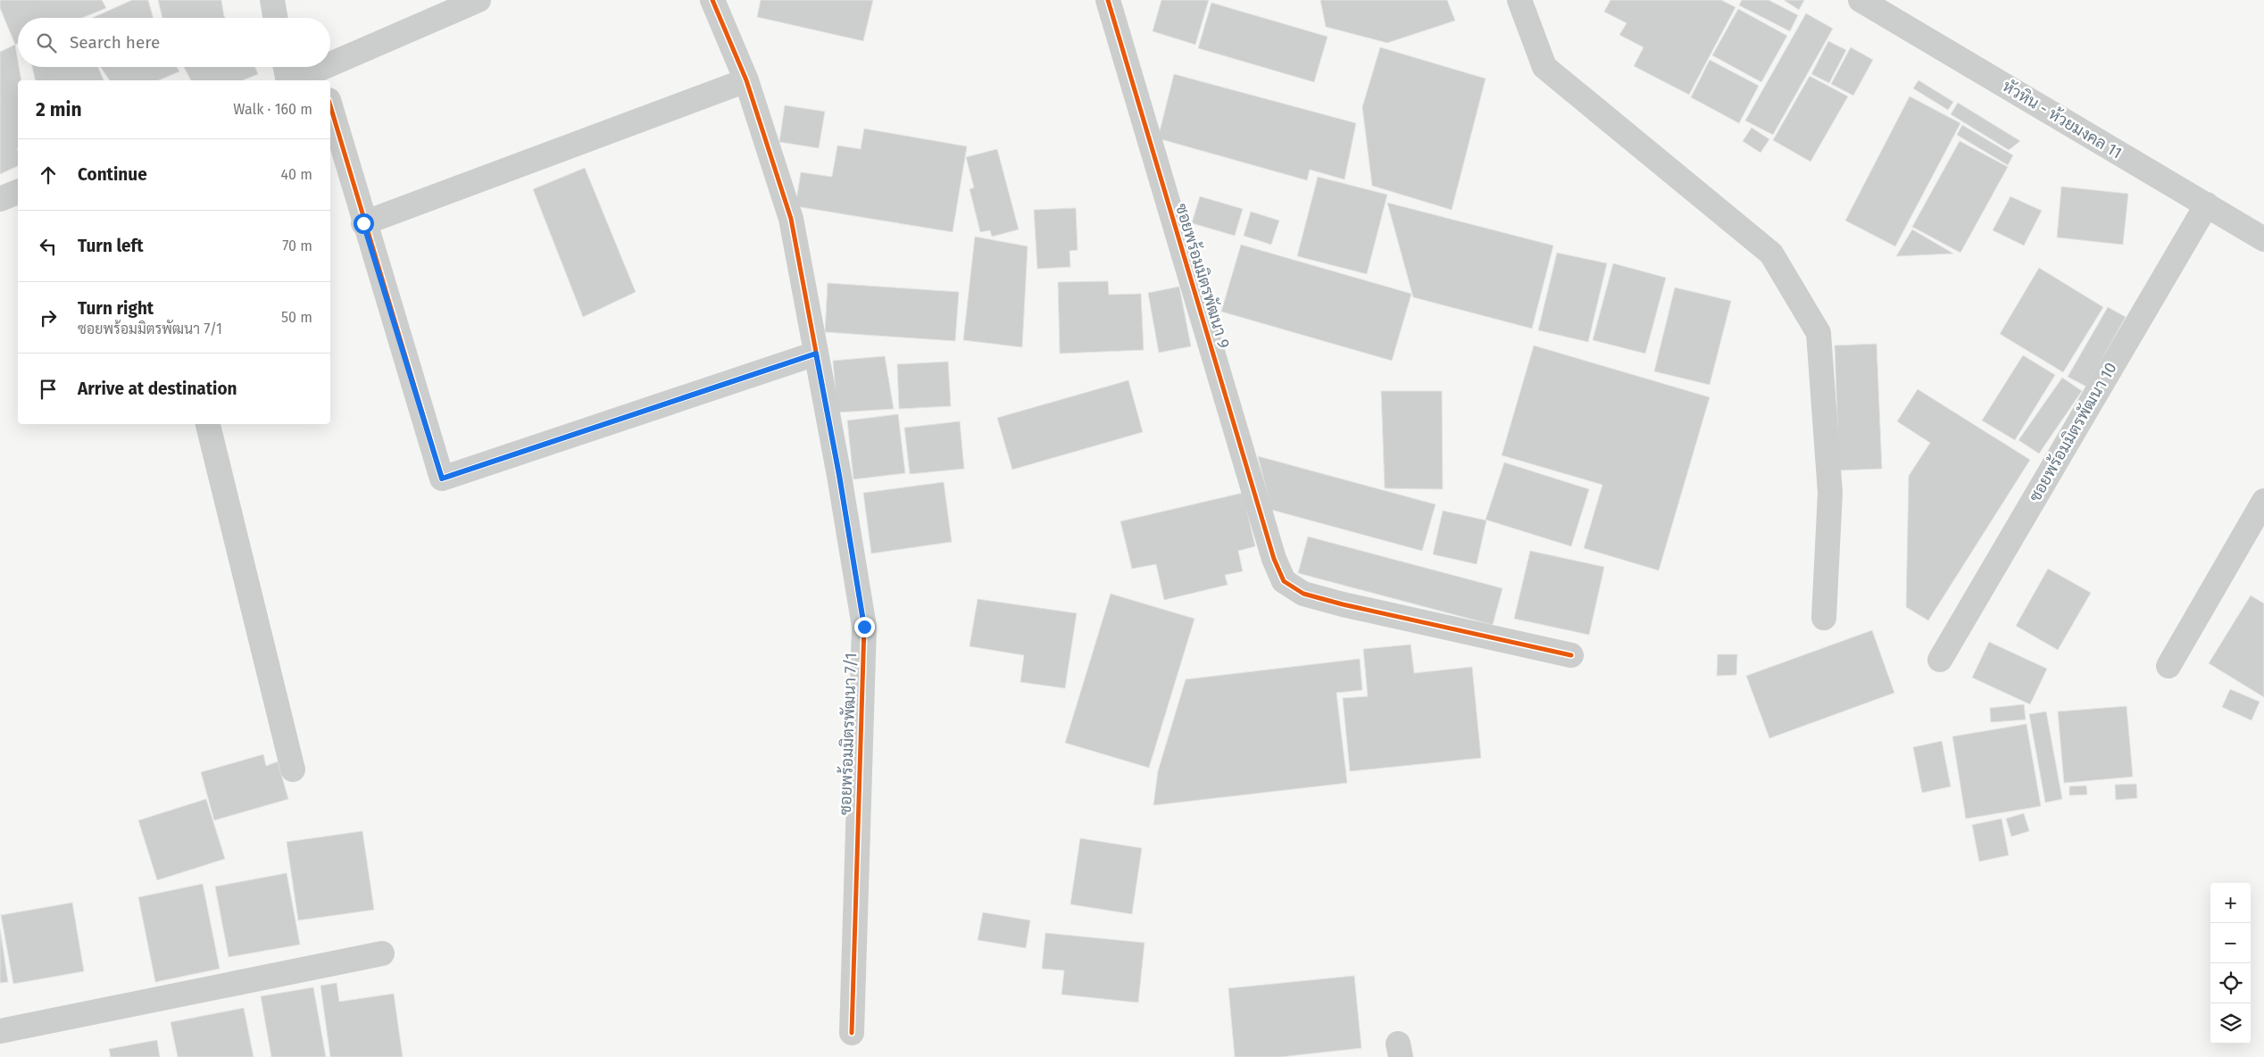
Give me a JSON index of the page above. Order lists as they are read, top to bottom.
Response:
{
  "streets": {
    "street": [
      "หัวหิน - ห้วยมงคล 11",
      "ซอยพร้อมมิตรพัฒนา 9",
      "ซอยพร้อมมิตรพัฒนา 10",
      "ซอยพร้อมมิตรพัฒนา 7/1"
    ]
  },
  "crossings": [
    ["หัวหิน - ห้วยมงคล 11", "ซอยพร้อมมิตรพัฒนา 10"]
  ],
  "page": {
    "search": "Search here",
    "heading": ["2 min", "Walk · 160 m"],
    "list": [
      ["Continue", "40 m"],
      ["Turn left", "70 m"],
      ["Turn right", "ซอยพร้อมมิตรพัฒนา 7/1", "50 m"],
      "Arrive at destination"
    ],
    "map_buttons": ["+", "−"]
  }
}
